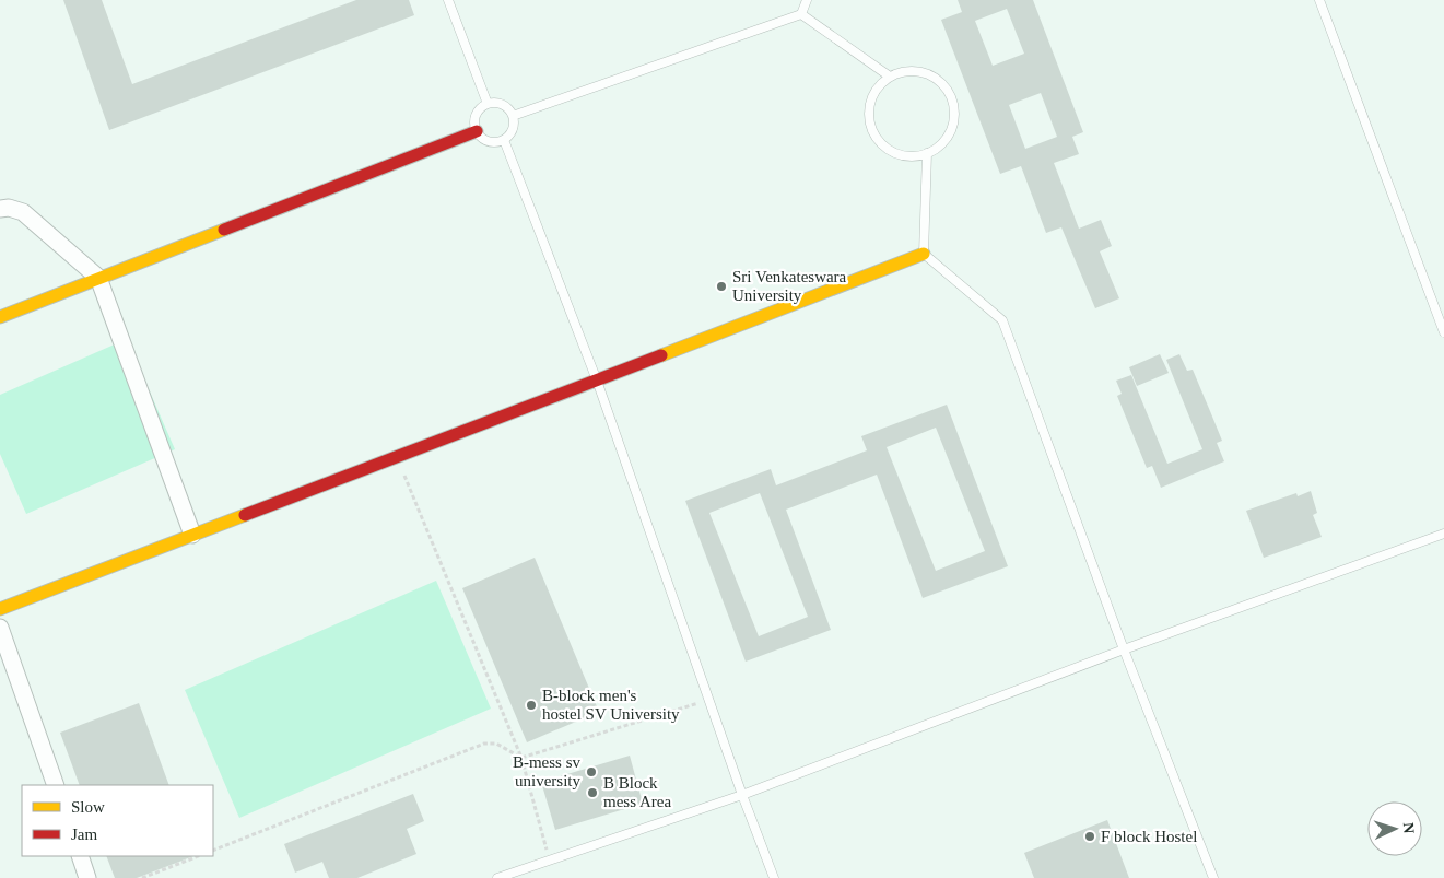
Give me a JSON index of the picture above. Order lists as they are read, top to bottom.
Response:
{
  "places": [
    "Sri Venkateswara University",
    "B-block men's hostel SV University",
    "B-mess sv university",
    "B Block mess Area",
    "F block Hostel"
  ],
  "legend": ["Slow", "Jam"],
  "north": "right"
}
